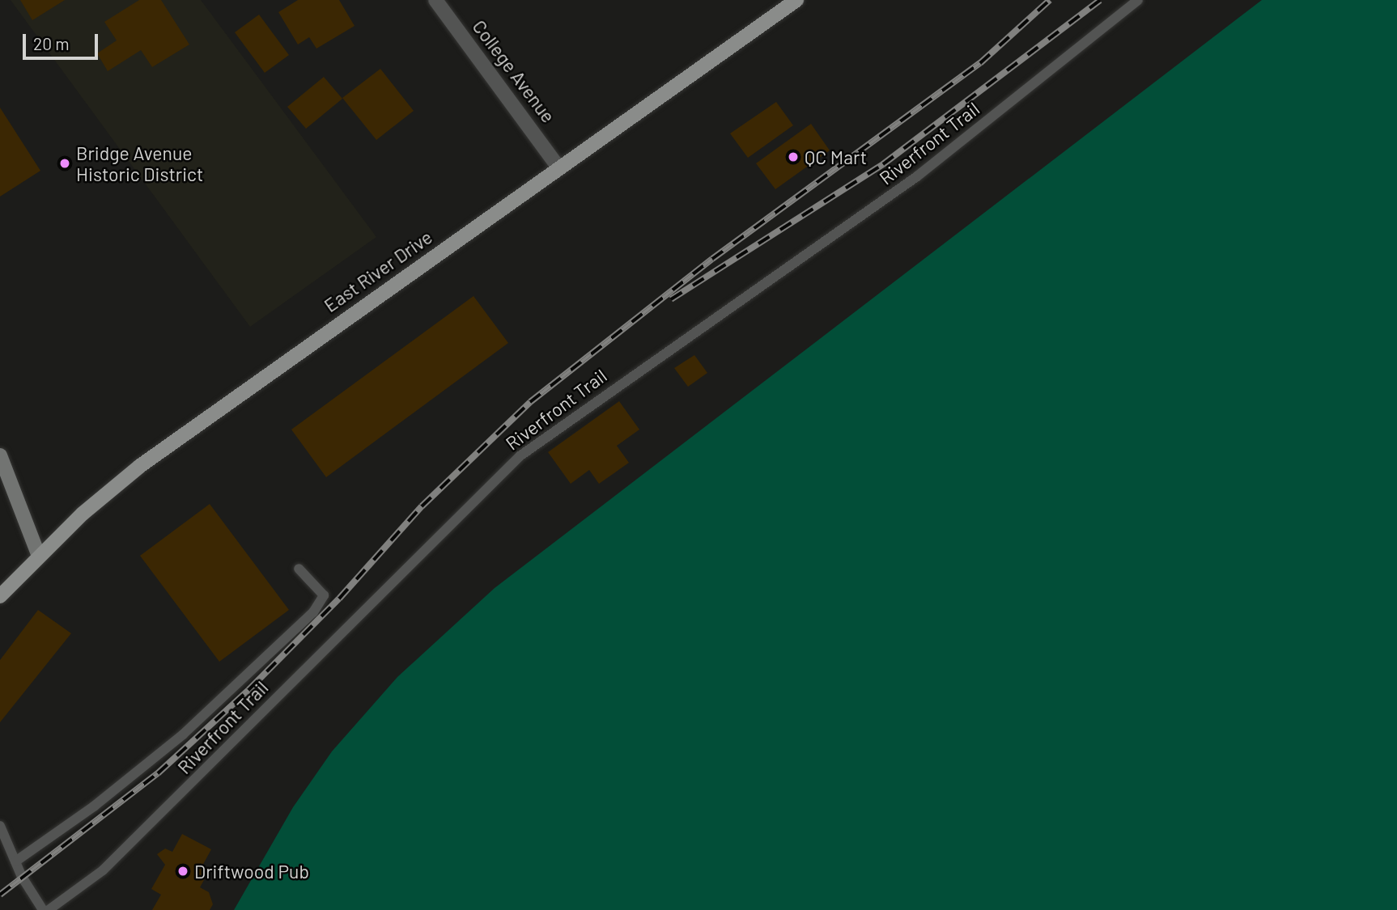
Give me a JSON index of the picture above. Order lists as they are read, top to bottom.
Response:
{
  "streets": {
    "main road": ["East River Drive"],
    "street": ["College Avenue"],
    "lane": ["Riverfront Trail"]
  },
  "crossings": [
    ["College Avenue", "East River Drive"]
  ],
  "places": ["QC Mart", "Bridge Avenue Historic District", "Driftwood Pub"],
  "scale_bar": "20 m"
}
